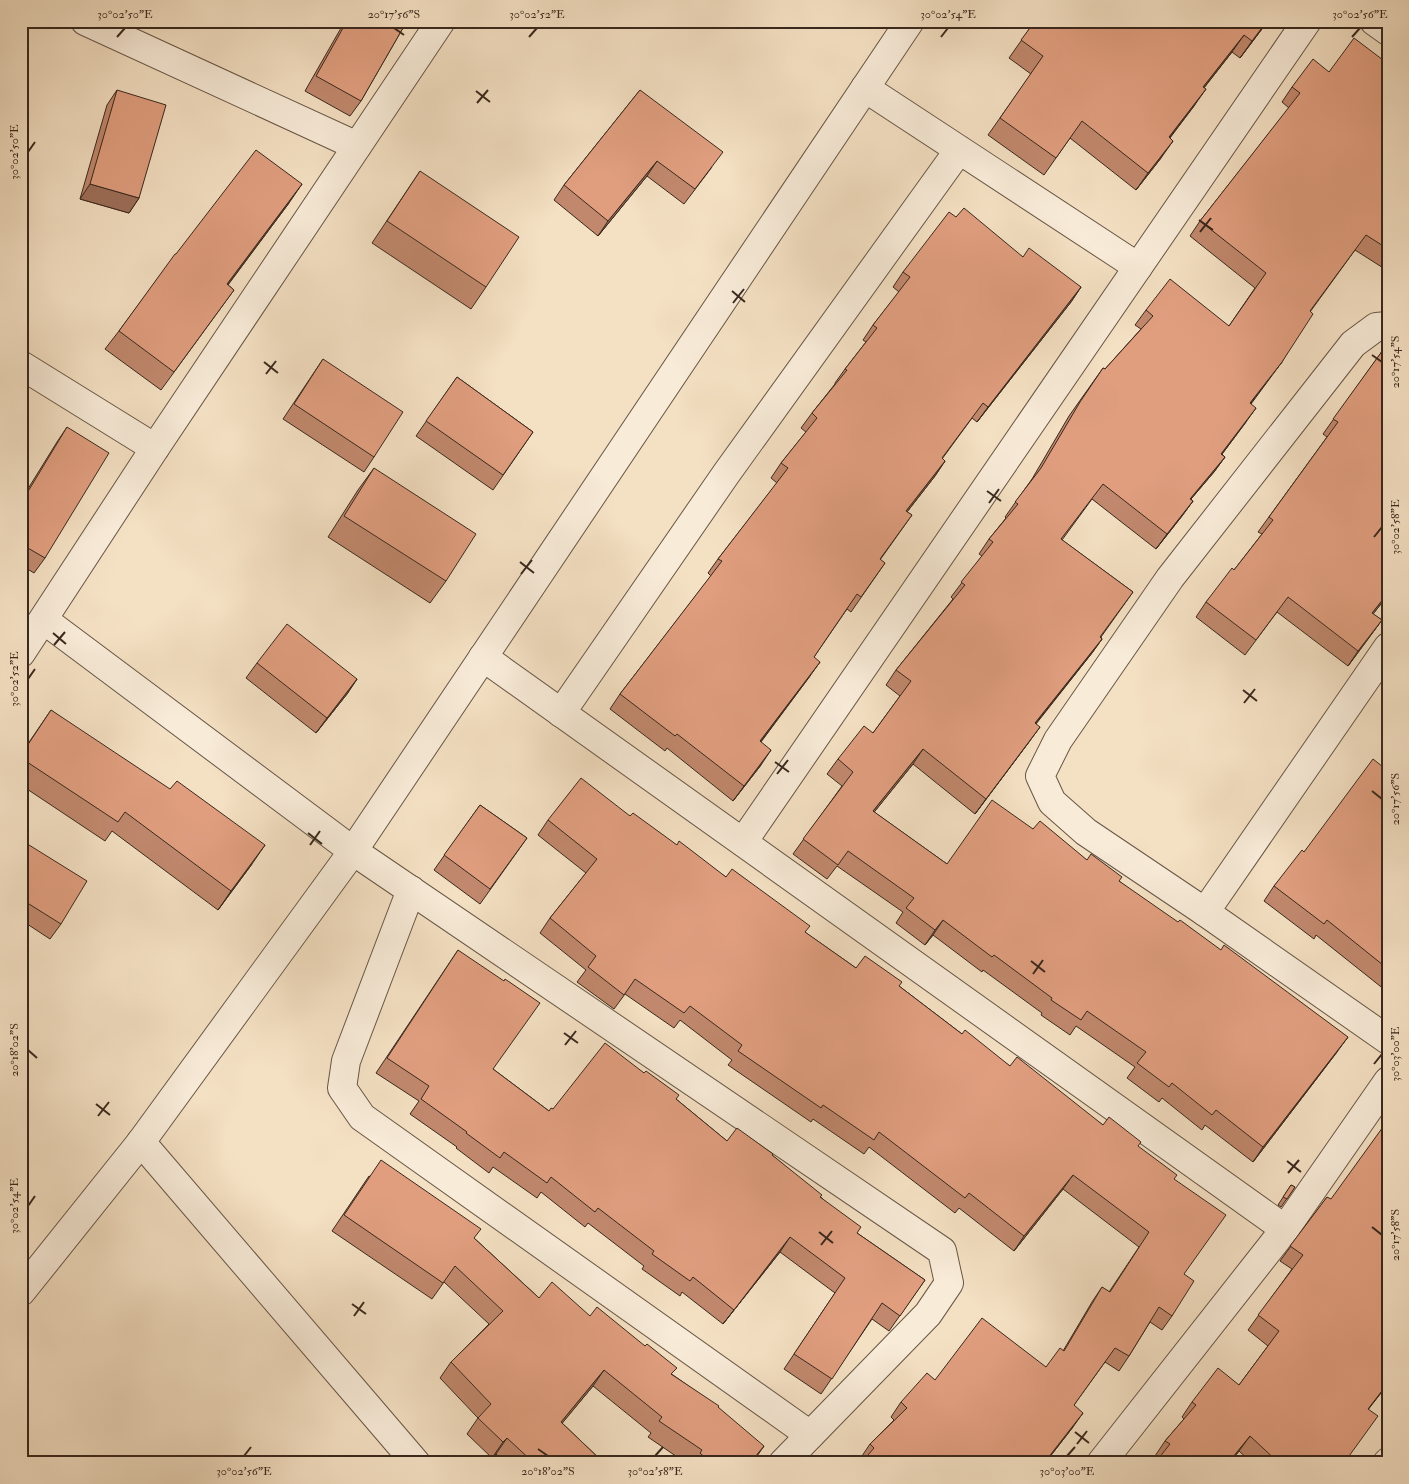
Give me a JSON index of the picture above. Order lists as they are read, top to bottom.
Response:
{
  "coordinates": [
    "30°02'50\"E",
    "20°17'56\"S",
    "30°02'52\"E",
    "30°02'54\"E",
    "30°02'56\"E",
    "20°17'54\"S",
    "30°02'58\"E",
    "20°18'02\"S",
    "30°03'00\"E",
    "20°17'58\"S"
  ]
}
